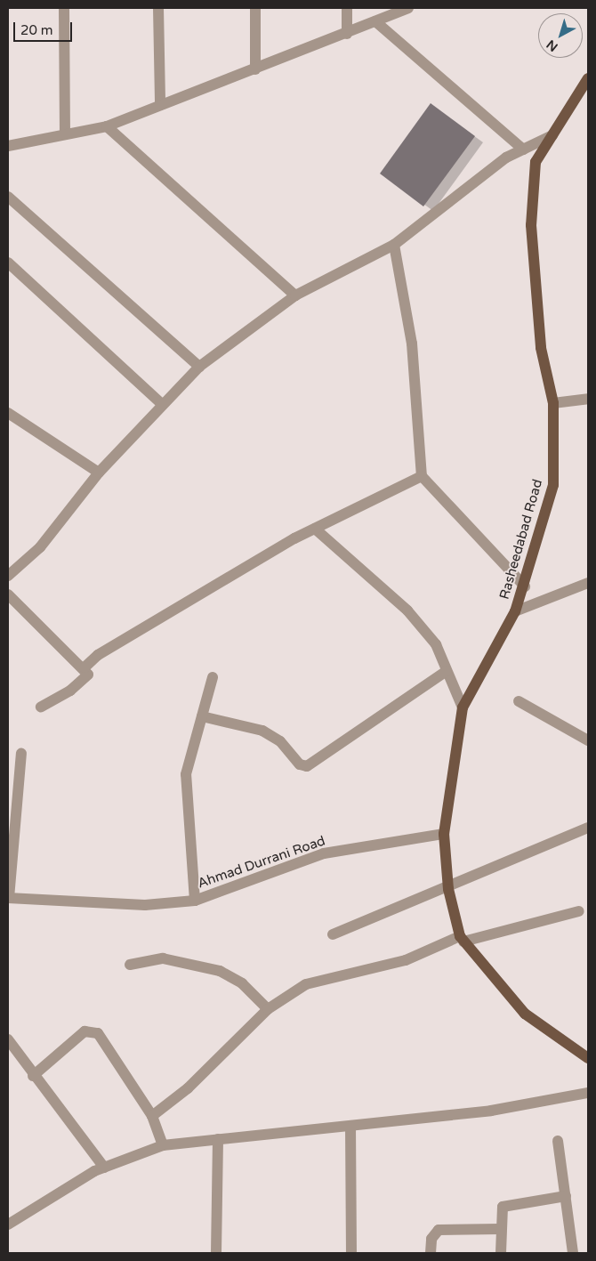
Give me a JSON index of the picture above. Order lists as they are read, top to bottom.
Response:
{
  "streets": {
    "main road": ["Rasheedabad Road"],
    "street": ["Ahmad Durrani Road"]
  },
  "crossings": [
    ["Rasheedabad Road", "Ahmad Durrani Road"]
  ],
  "scale_bar": "20 m",
  "north": "bottom left"
}
